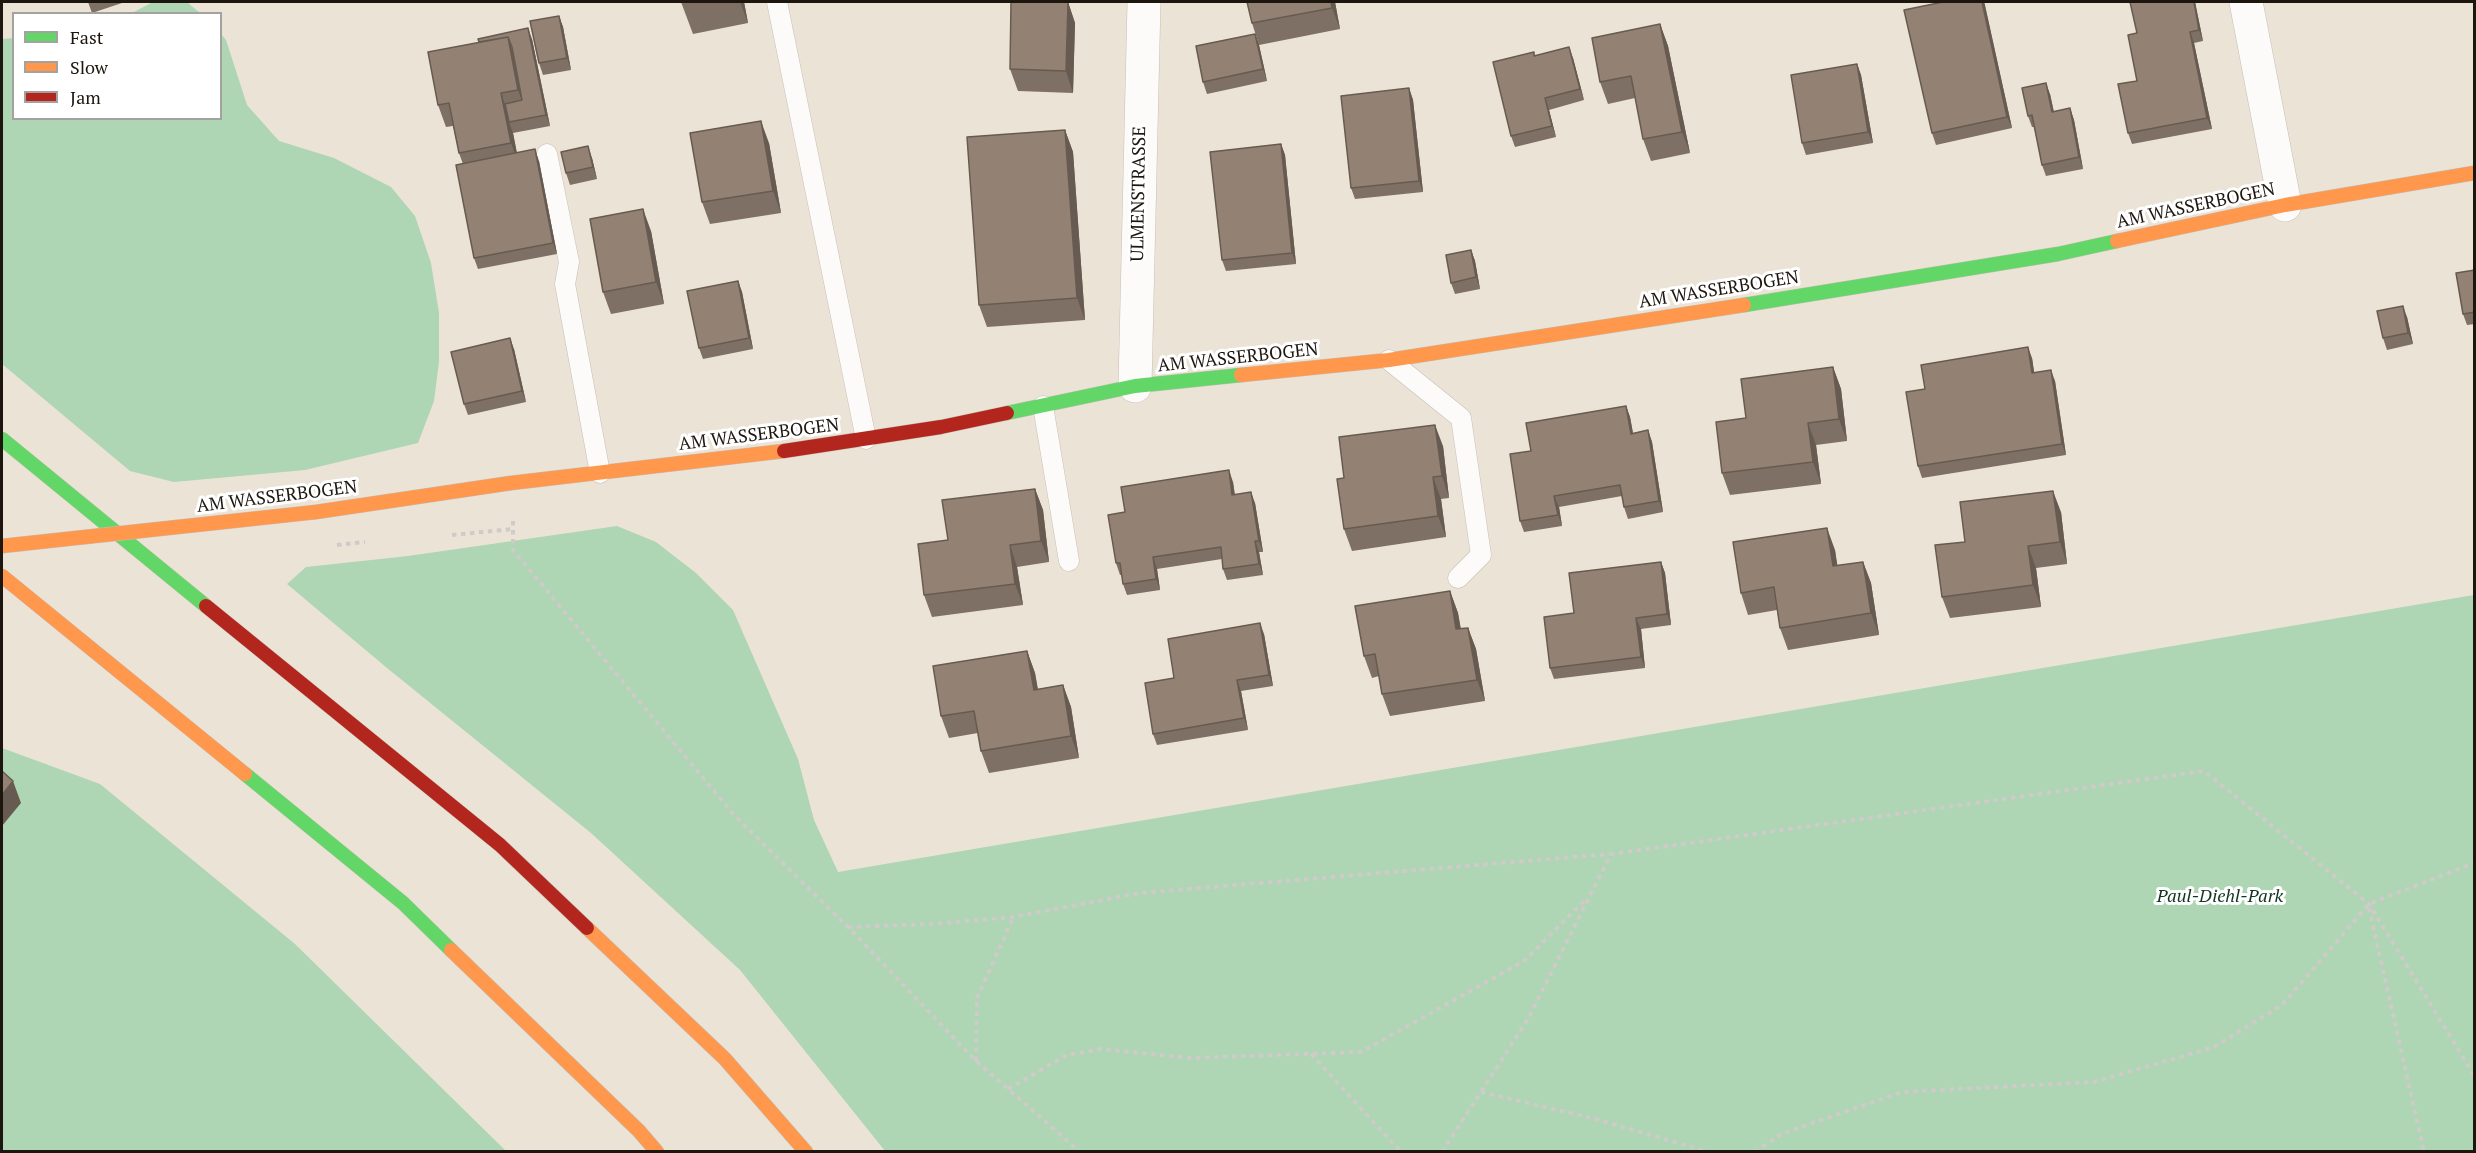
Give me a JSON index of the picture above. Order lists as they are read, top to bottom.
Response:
{
  "streets": {
    "main road": ["AM WASSERBOGEN"],
    "street": ["ULMENSTRASSE"]
  },
  "crossings": [
    ["ULMENSTRASSE", "AM WASSERBOGEN"]
  ],
  "parks": ["Paul-Diehl-Park"],
  "legend": ["Fast", "Slow", "Jam"]
}
